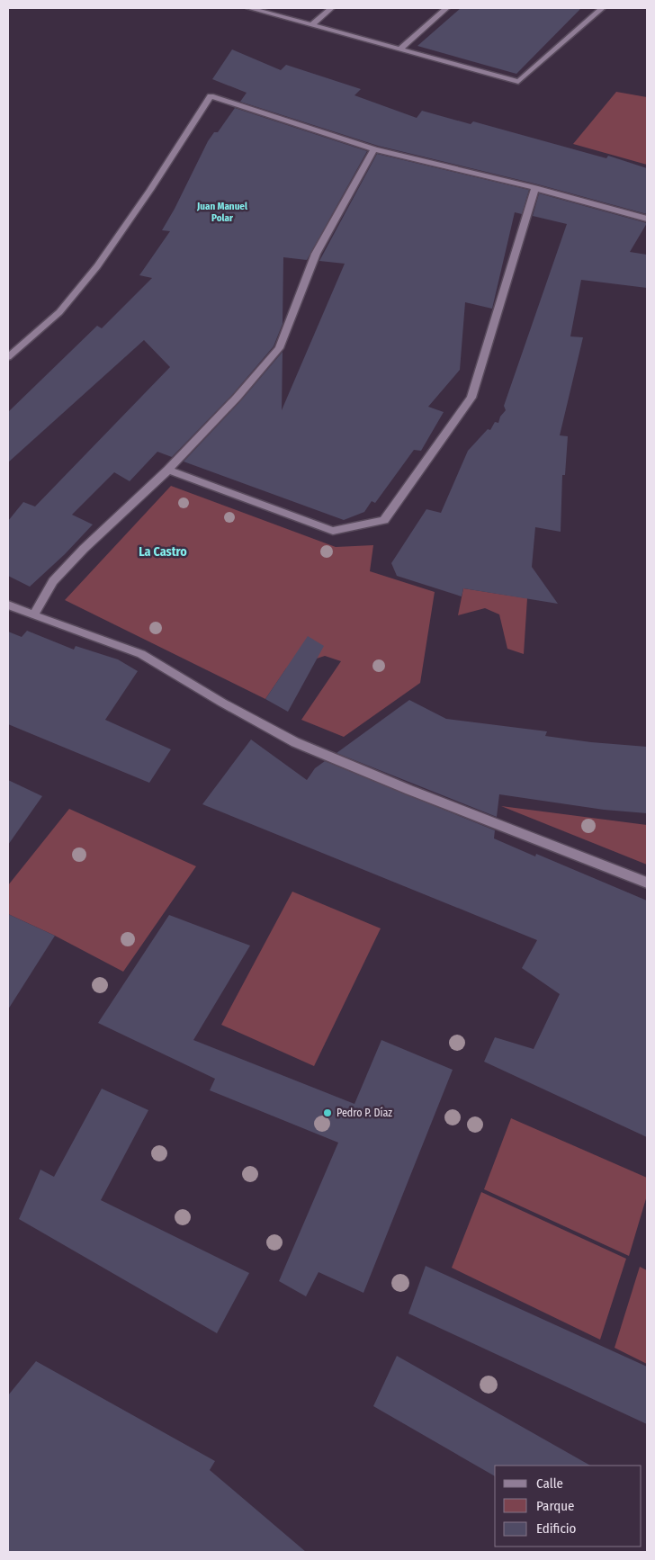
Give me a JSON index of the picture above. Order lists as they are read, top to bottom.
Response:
{
  "districts": ["Juan Manuel Polar", "La Castro"],
  "places": ["Pedro P. Díaz"],
  "legend": ["Calle", "Parque", "Edificio"]
}
